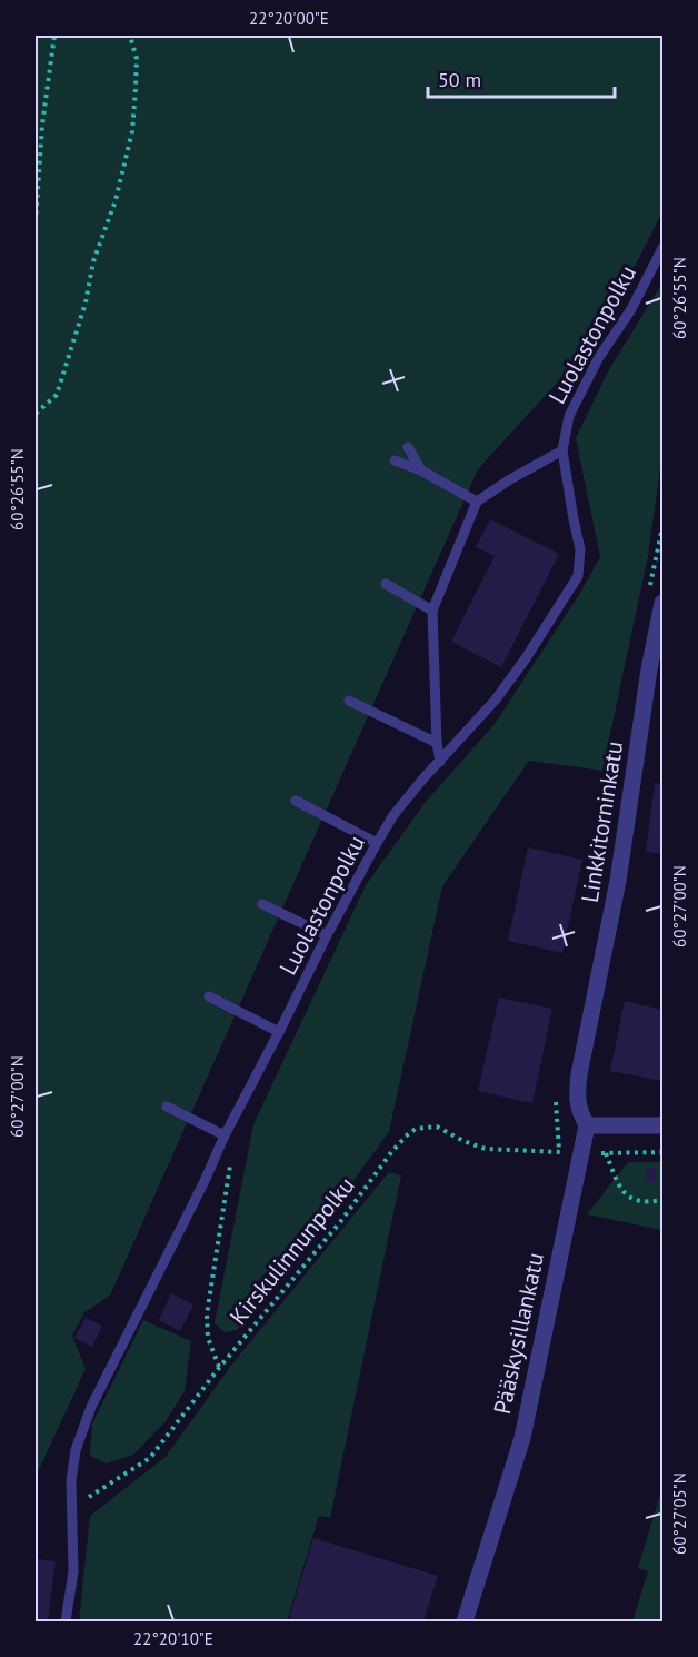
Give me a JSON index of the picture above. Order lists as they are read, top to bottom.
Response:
{
  "streets": {
    "street": ["Linkkitorninkatu", "Pääskysillankatu"],
    "lane": ["Luolastonpolku"],
    "path": ["Kirskulinnunpolku"]
  },
  "crossings": [
    ["Luolastonpolku", "Kirskulinnunpolku"],
    ["Linkkitorninkatu", "Pääskysillankatu"],
    ["Kirskulinnunpolku", "Pääskysillankatu"]
  ],
  "scale_bar": "50 m",
  "coordinates": [
    "22°20'00\"E",
    "60°26'55\"N",
    "60°27'00\"N",
    "60°27'05\"N",
    "22°20'10\"E"
  ]
}
